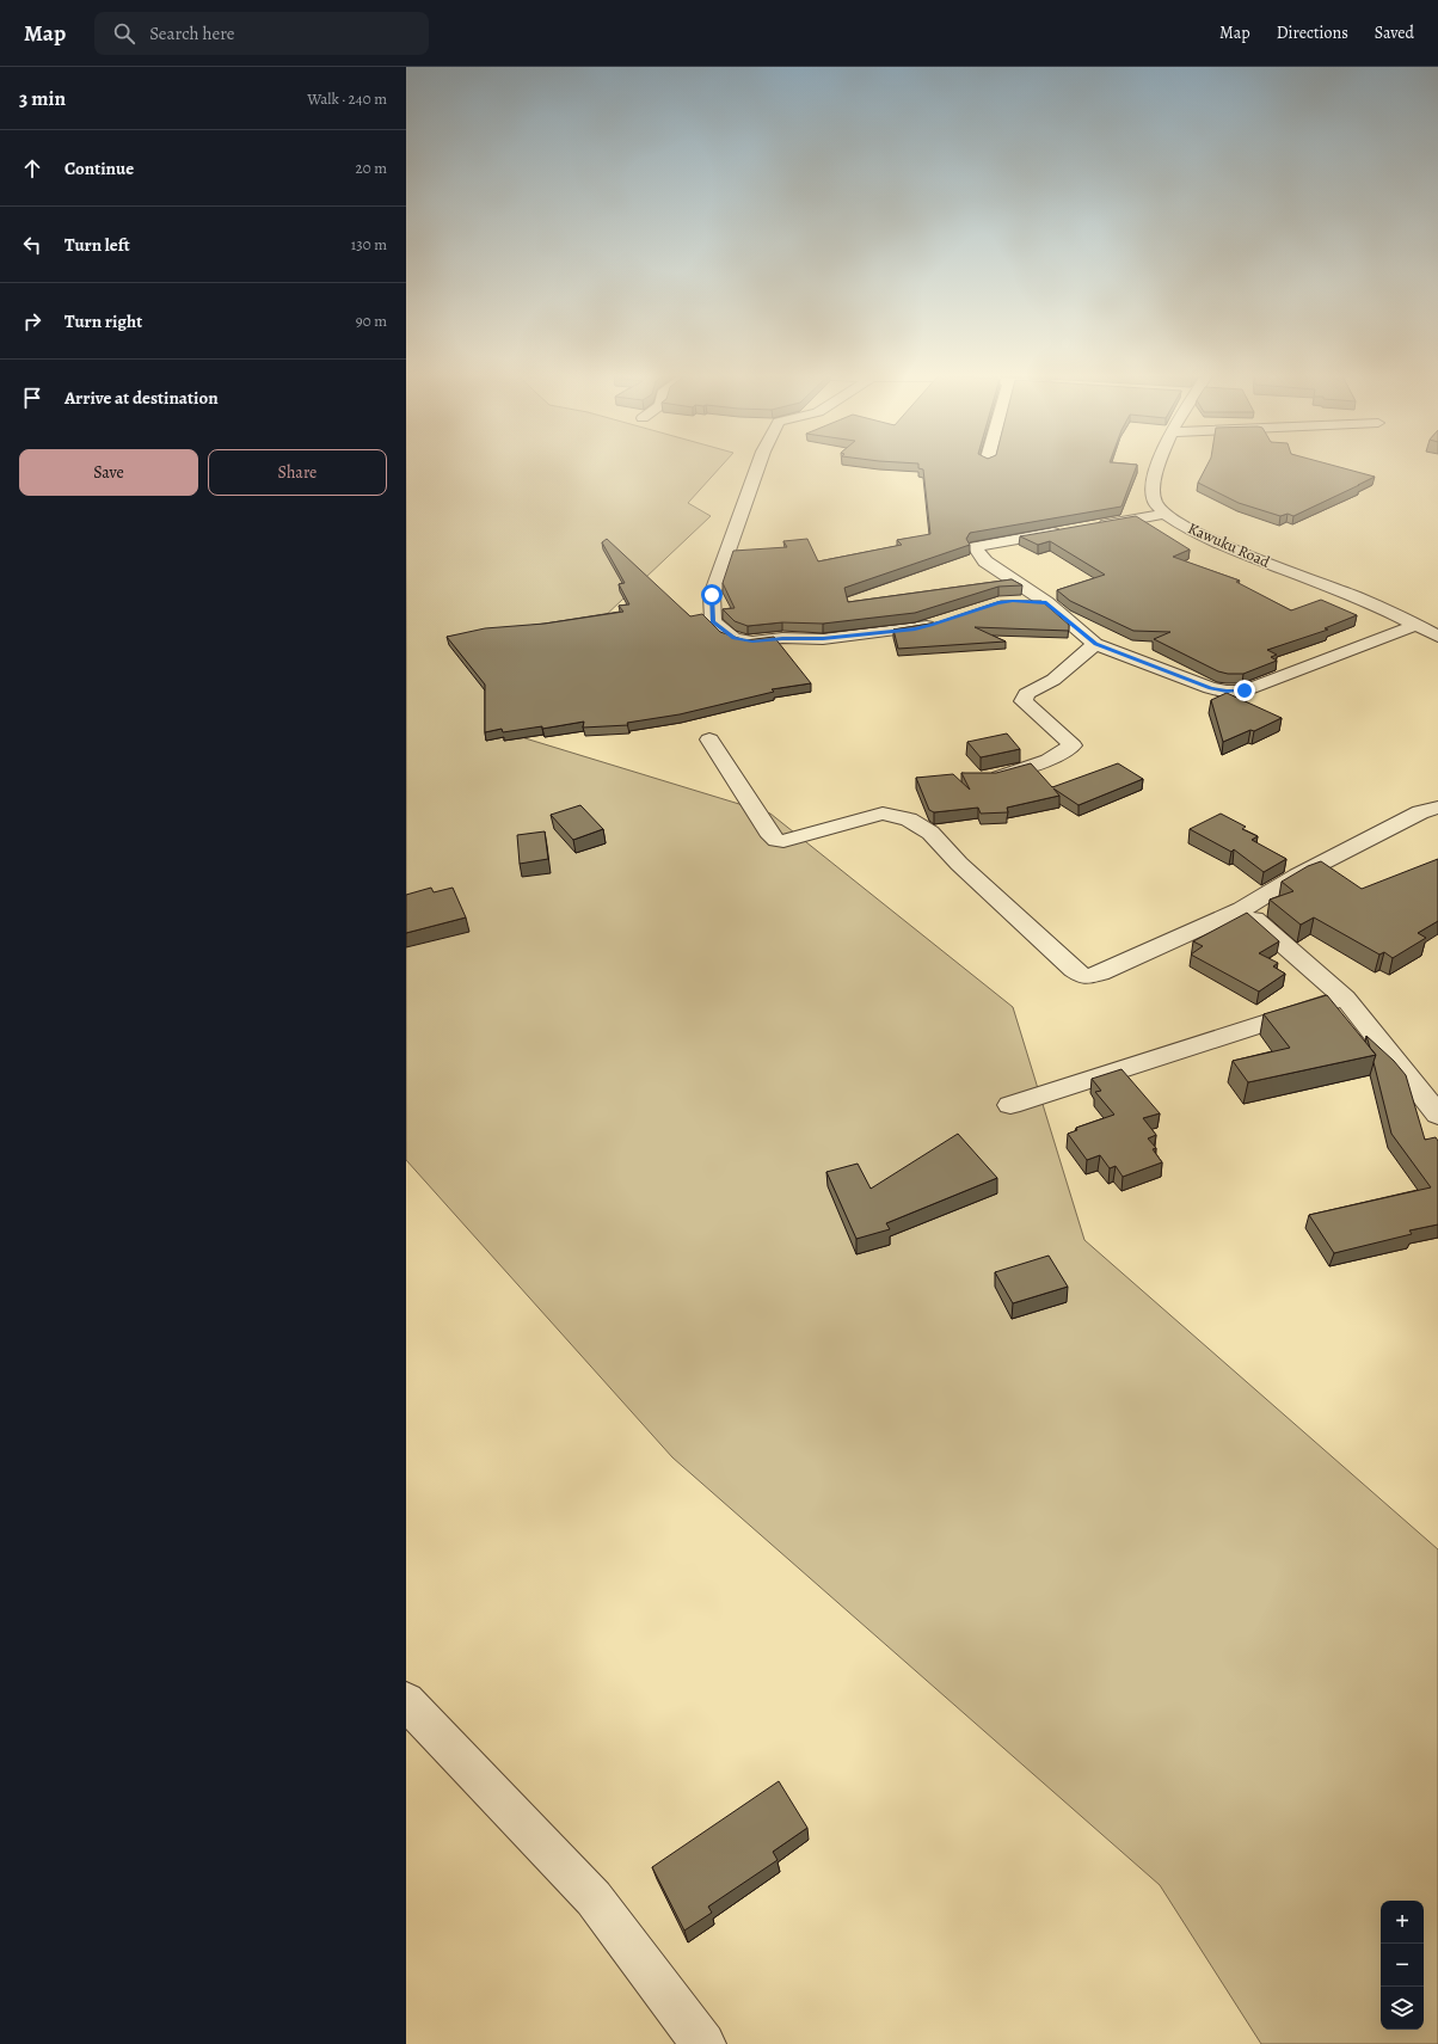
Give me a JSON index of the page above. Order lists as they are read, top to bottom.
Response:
{
  "streets": {
    "street": ["Kawuku Road"]
  },
  "page": {
    "header": "Map",
    "search": "Search here",
    "nav": ["Map", "Directions", "Saved"],
    "heading": ["3 min", "Walk · 240 m"],
    "list": [
      ["Continue", "20 m"],
      ["Turn left", "130 m"],
      ["Turn right", "90 m"],
      "Arrive at destination"
    ],
    "buttons": ["Save", "Share"],
    "map_buttons": ["+", "−"]
  }
}
